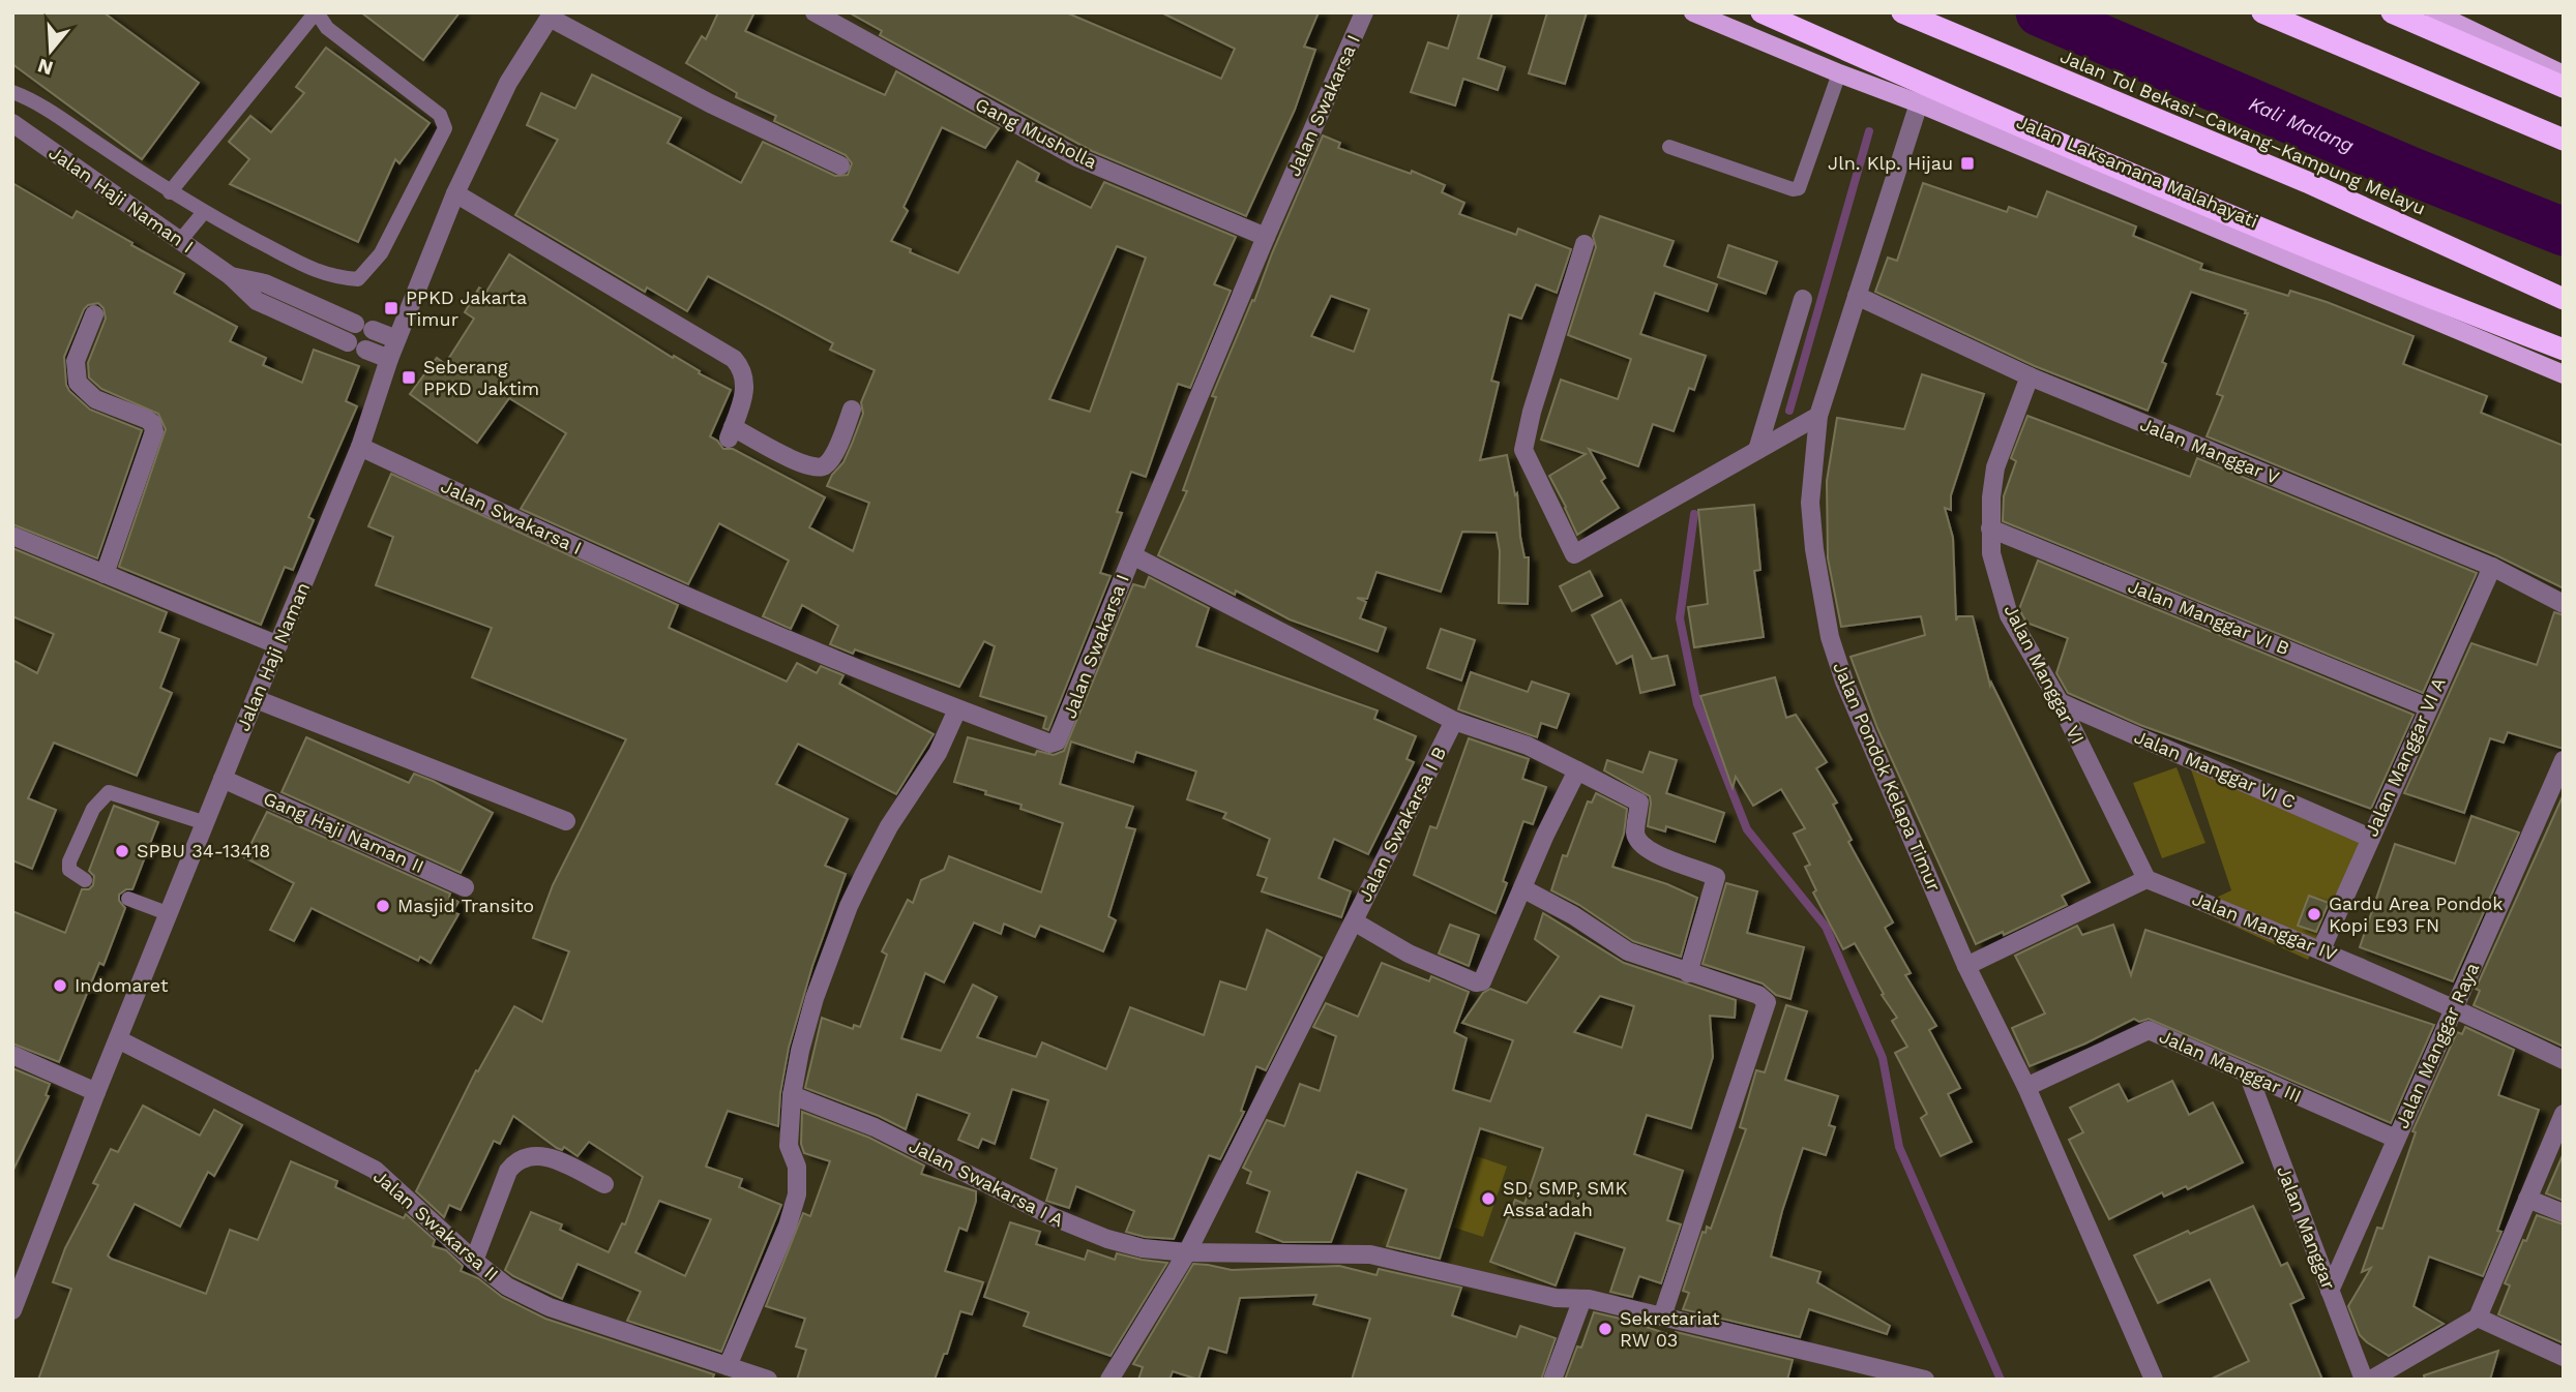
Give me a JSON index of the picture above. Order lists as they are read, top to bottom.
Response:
{
  "streets": {
    "highway": ["Jalan Tol Bekasi–Cawang–Kampung Melayu"],
    "main road": ["Jalan Laksamana Malahayati"],
    "street": [
      "Jalan Swakarsa I",
      "Gang Musholla",
      "Jalan Haji Naman I",
      "Jalan Manggar V",
      "Jalan Manggar VI B",
      "Jalan Haji Naman",
      "Jalan Manggar VI",
      "Jalan Manggar VI A",
      "Jalan Manggar VI C",
      "Jalan Pondok Kelapa Timur",
      "Jalan Swakarsa I B",
      "Gang Haji Naman II",
      "Jalan Manggar IV",
      "Jalan Manggar Raya",
      "Jalan Manggar III",
      "Jalan Swakarsa I A",
      "Jalan Swakarsa II",
      "Jalan Manggar"
    ]
  },
  "crossings": [
    ["Jalan Swakarsa I", "Gang Musholla"],
    ["Jalan Swakarsa I", "Jalan Haji Naman"],
    ["Jalan Laksamana Malahayati", "Jalan Pondok Kelapa Timur"],
    ["Jalan Haji Naman I", "Jalan Haji Naman"],
    ["Jalan Manggar V", "Jalan Manggar VI"],
    ["Jalan Manggar V", "Jalan Manggar VI A"],
    ["Jalan Manggar V", "Jalan Pondok Kelapa Timur"],
    ["Jalan Manggar VI B", "Jalan Manggar VI"],
    ["Jalan Manggar VI B", "Jalan Manggar VI A"],
    ["Jalan Haji Naman", "Gang Haji Naman II"],
    ["Jalan Haji Naman", "Jalan Swakarsa II"],
    ["Jalan Manggar VI", "Jalan Manggar VI C"],
    ["Jalan Manggar VI", "Jalan Manggar IV"],
    ["Jalan Manggar VI A", "Jalan Manggar VI C"],
    ["Jalan Manggar VI A", "Jalan Manggar IV"],
    ["Jalan Pondok Kelapa Timur", "Jalan Manggar III"],
    ["Jalan Swakarsa I B", "Jalan Swakarsa I A"],
    ["Jalan Manggar IV", "Jalan Manggar Raya"],
    ["Jalan Manggar Raya", "Jalan Manggar III"],
    ["Jalan Manggar Raya", "Jalan Manggar"],
    ["Jalan Manggar III", "Jalan Manggar"]
  ],
  "water": ["Kali Malang"],
  "places": {
    "transit": ["Jln. Klp. Hijau", "PPKD Jakarta Timur", "Seberang PPKD Jaktim"],
    "other": [
      "SPBU 34-13418",
      "Masjid Transito",
      "Gardu Area Pondok Kopi E93 FN",
      "Indomaret",
      "SD, SMP, SMK Assa'adah",
      "Sekretariat RW 03"
    ]
  },
  "north": "bottom"
}
